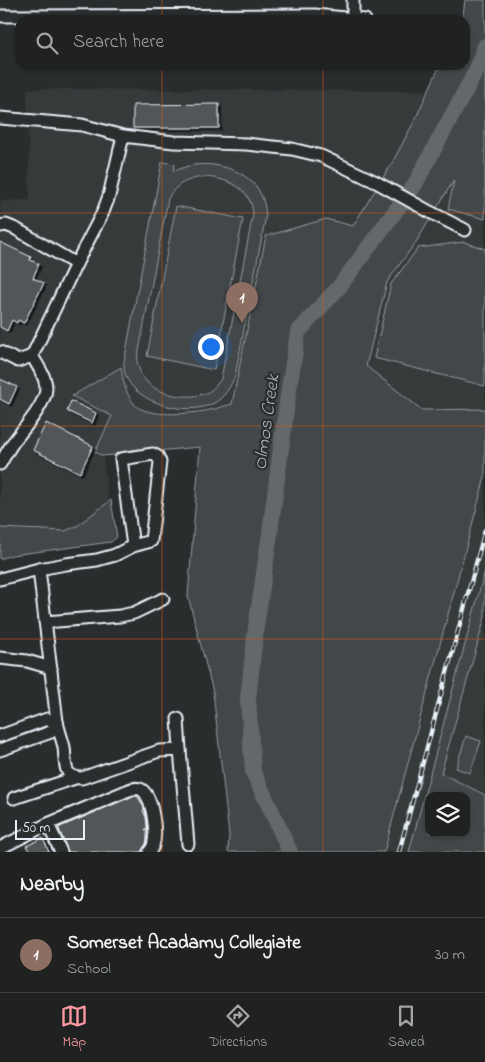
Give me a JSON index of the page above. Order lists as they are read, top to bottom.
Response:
{
  "water": ["Olmos Creek"],
  "scale_bar": "50 m",
  "page": {
    "search": "Search here",
    "pins": "1",
    "scale": "50 m",
    "heading": "Nearby",
    "list": [
      {
        "mark": "1",
        "name": "Somerset Acadamy Collegiate",
        "note": "School",
        "value": "30 m"
      }
    ],
    "nav": ["Map", "Directions", "Saved"]
  }
}
